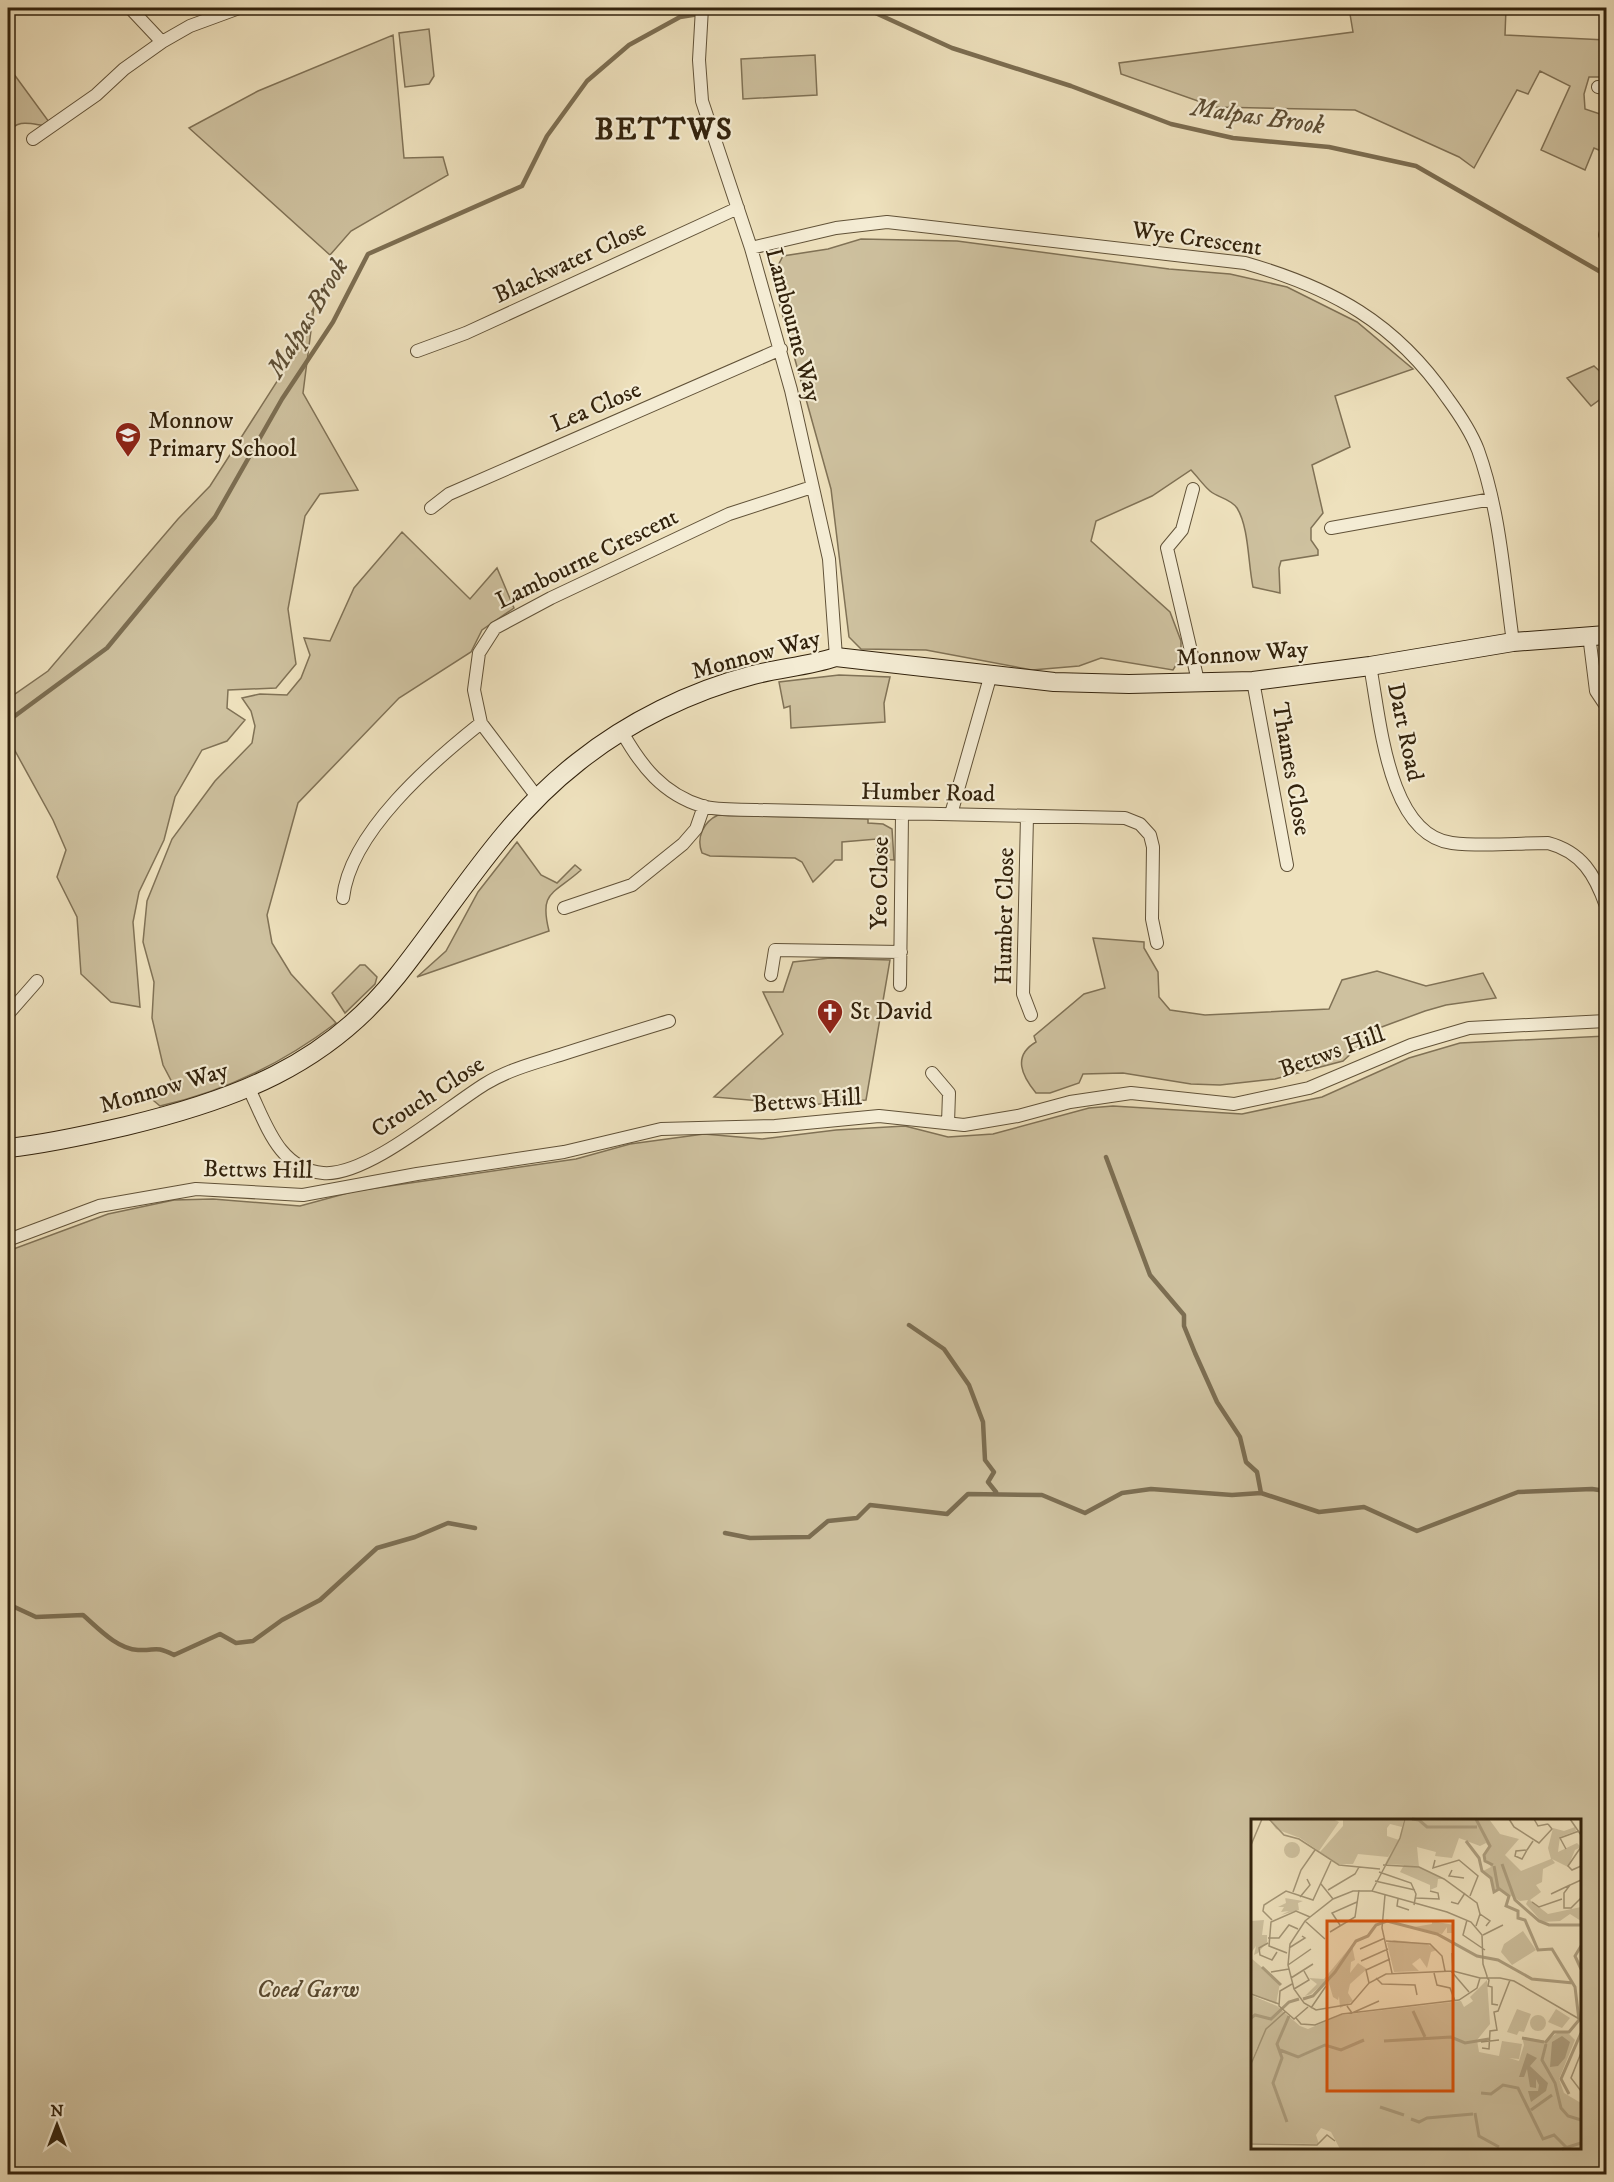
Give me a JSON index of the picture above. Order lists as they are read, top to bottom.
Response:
{
  "streets": {
    "street": [
      "Wye Crescent",
      "Blackwater Close",
      "Lambourne Way",
      "Lea Close",
      "Lambourne Crescent",
      "Monnow Way",
      "Dart Road",
      "Thames Close",
      "Humber Road",
      "Yeo Close",
      "Humber Close",
      "Bettws Hill",
      "Crouch Close"
    ]
  },
  "crossings": [
    ["Wye Crescent", "Lambourne Way"],
    ["Wye Crescent", "Monnow Way"],
    ["Blackwater Close", "Lambourne Way"],
    ["Lambourne Way", "Lea Close"],
    ["Lambourne Way", "Lambourne Crescent"],
    ["Lambourne Way", "Monnow Way"],
    ["Lambourne Crescent", "Monnow Way"],
    ["Monnow Way", "Dart Road"],
    ["Monnow Way", "Thames Close"],
    ["Monnow Way", "Humber Road"],
    ["Monnow Way", "Crouch Close"],
    ["Humber Road", "Yeo Close"],
    ["Humber Road", "Humber Close"]
  ],
  "districts": ["BETTWS"],
  "water": ["Malpas Brook"],
  "parks": ["Coed Garw"],
  "places": {
    "school or university": ["Monnow Primary School"],
    "church": ["St David"]
  },
  "north": "top"
}
